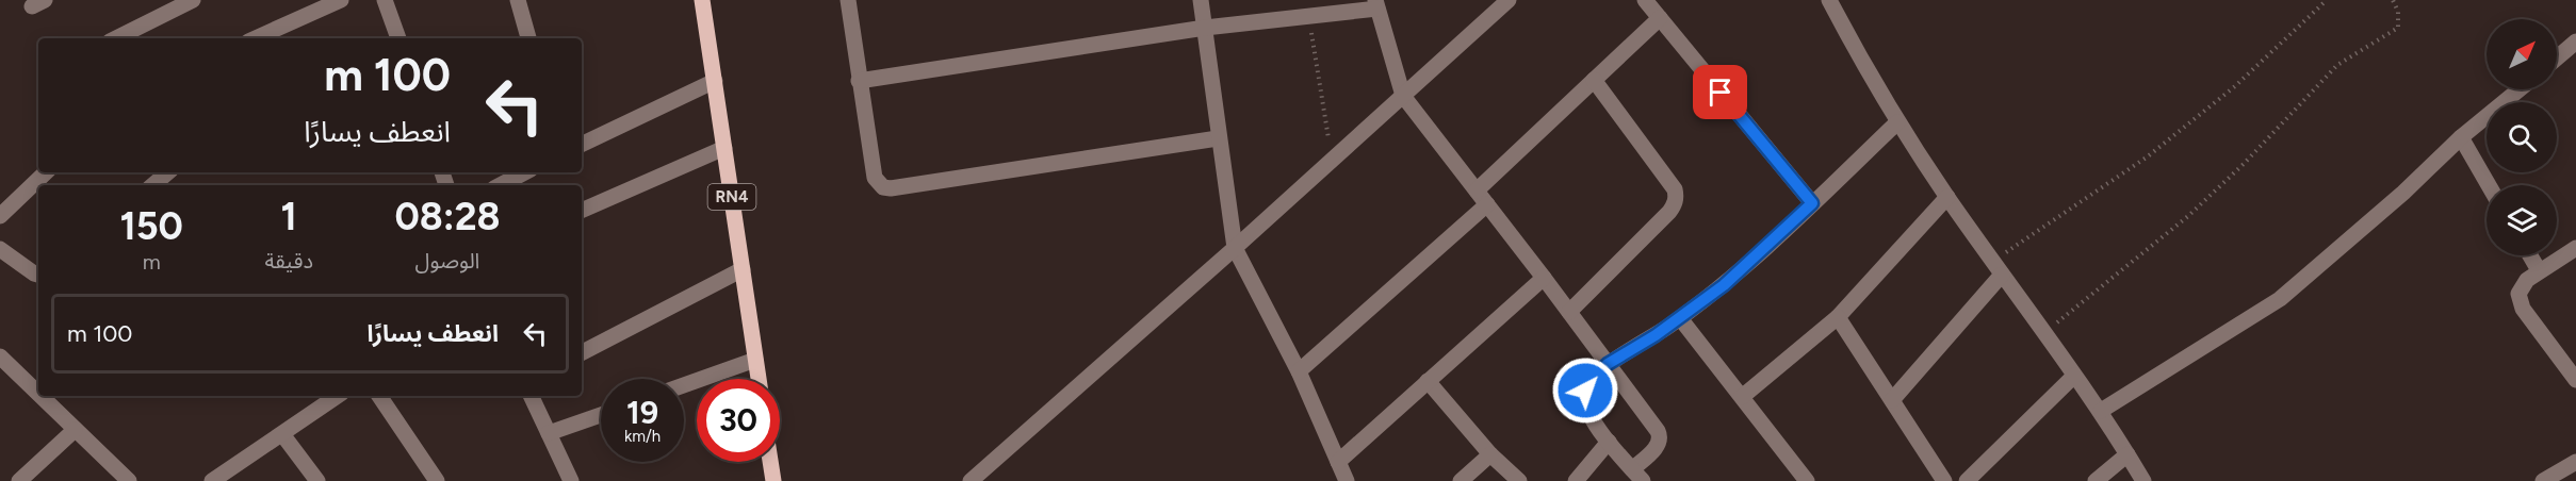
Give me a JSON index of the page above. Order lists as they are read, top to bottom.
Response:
{
  "streets": {
    "main road": ["RN4"]
  },
  "north": "top right",
  "page": {
    "turn": ["100 m", "انعطف يسارًا"],
    "eta": [
      "08:28",
      "الوصول",
      "1",
      "دقيقة",
      "150",
      "m"
    ],
    "list": [
      {
        "name": "انعطف يسارًا",
        "value": "100 m"
      }
    ],
    "speed": "19 km/h",
    "limit": "30"
  }
}
